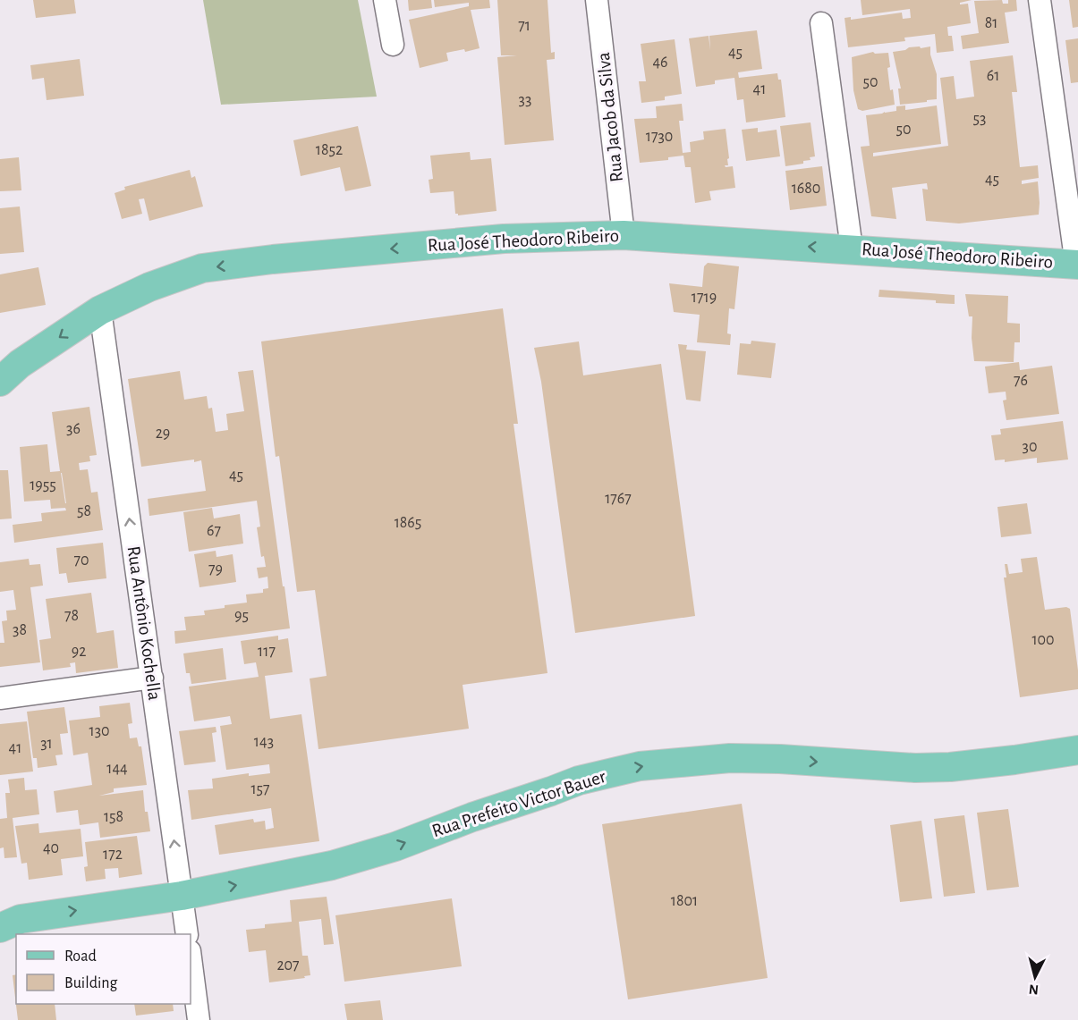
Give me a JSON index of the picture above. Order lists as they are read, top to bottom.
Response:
{
  "streets": {
    "main road": ["Rua José Theodoro Ribeiro", "Rua Prefeito Victor Bauer"],
    "street": ["Rua Jacob da Silva", "Rua Antônio Kochella"]
  },
  "crossings": [
    ["Rua Jacob da Silva", "Rua José Theodoro Ribeiro"],
    ["Rua José Theodoro Ribeiro", "Rua Antônio Kochella"],
    ["Rua Antônio Kochella", "Rua Prefeito Victor Bauer"]
  ],
  "one_way": ["Rua José Theodoro Ribeiro", "Rua Antônio Kochella", "Rua Prefeito Victor Bauer"],
  "house_numbers": [
    "81",
    "71",
    "45",
    "46",
    "61",
    "50",
    "41",
    "33",
    "53",
    "50",
    "1730",
    "1852",
    "45",
    "1680",
    "1719",
    "76",
    "36",
    "29",
    "30",
    "45",
    "1955",
    "1767",
    "58",
    "1865",
    "67",
    "70",
    "79",
    "78",
    "95",
    "38",
    "100",
    "92",
    "117",
    "130",
    "143",
    "31",
    "41",
    "144",
    "157",
    "158",
    "40",
    "172",
    "1801",
    "207"
  ],
  "legend": ["Road", "Building"],
  "north": "bottom"
}
